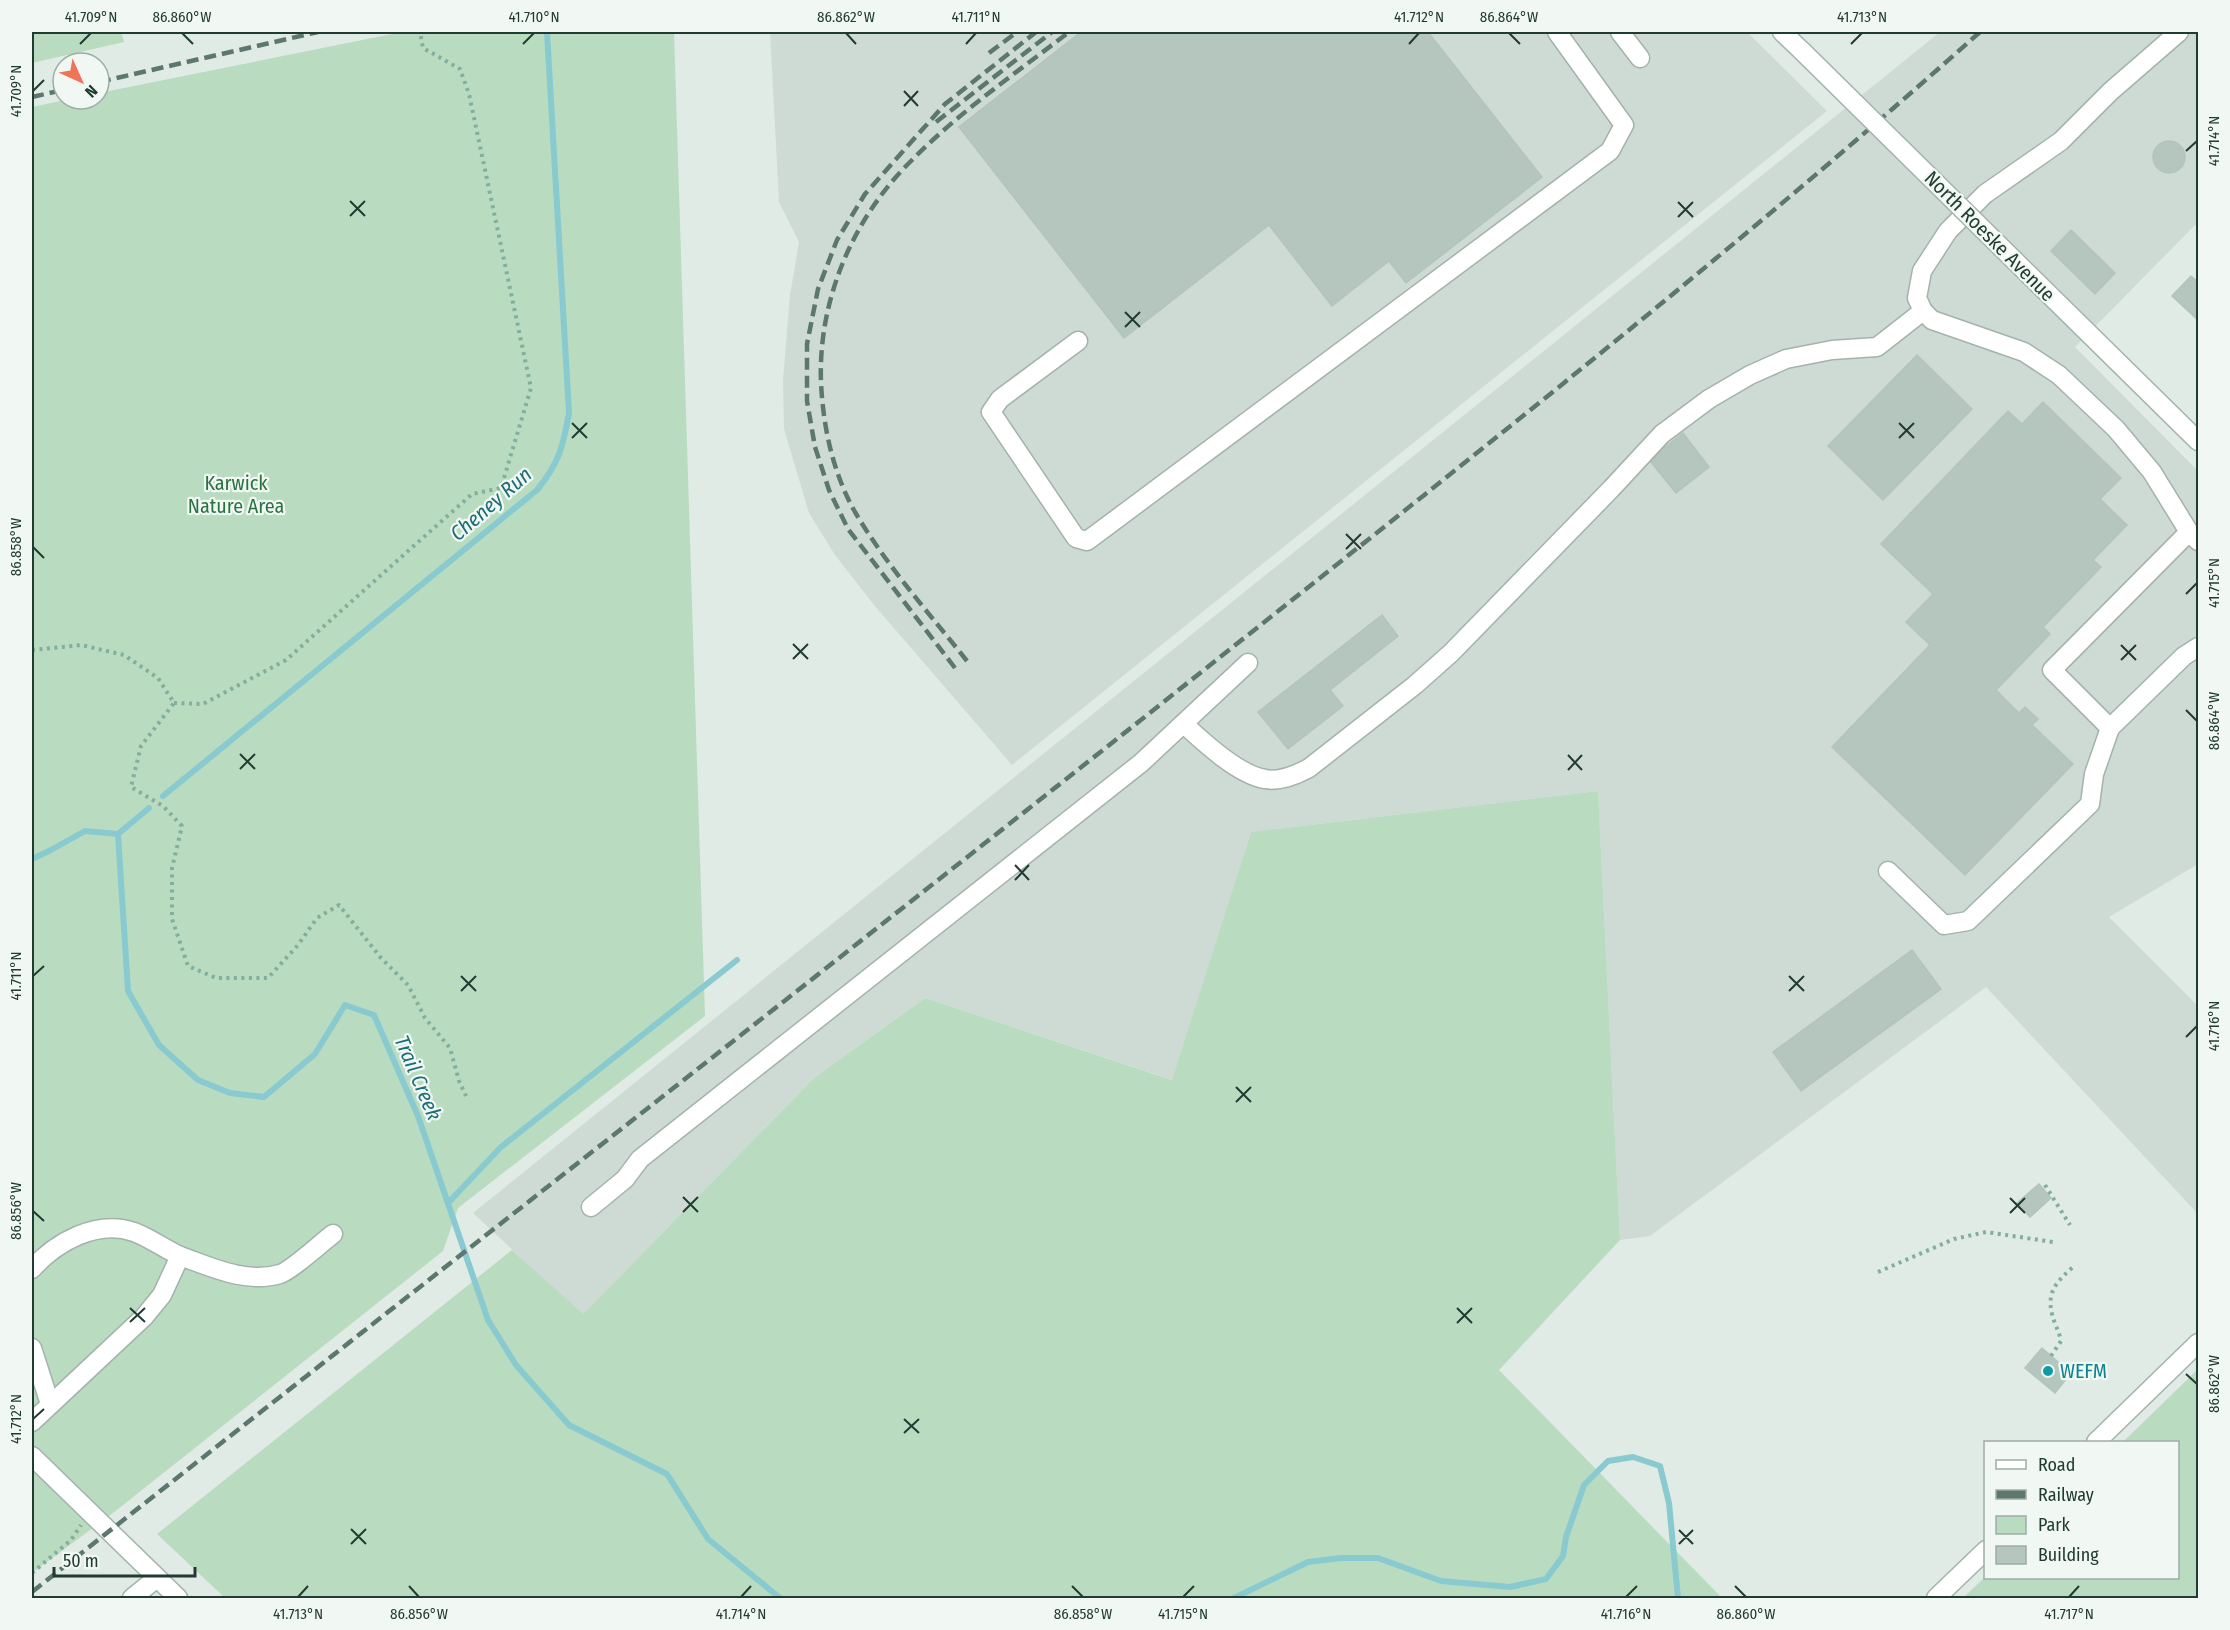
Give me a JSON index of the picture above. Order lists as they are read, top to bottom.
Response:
{
  "streets": {
    "street": ["North Roeske Avenue"]
  },
  "water": ["Cheney Run", "Trail Creek"],
  "parks": ["Karwick Nature Area"],
  "places": ["WEFM"],
  "legend": [
    "Road",
    "Railway",
    "Park",
    "Building"
  ],
  "scale_bar": "50 m",
  "north": "bottom right",
  "coordinates": [
    "41.709°N",
    "86.860°W",
    "41.710°N",
    "86.862°W",
    "41.711°N",
    "41.712°N",
    "86.864°W",
    "41.713°N",
    "41.714°N",
    "86.858°W",
    "41.715°N",
    "41.716°N",
    "86.856°W",
    "41.717°N"
  ]
}
